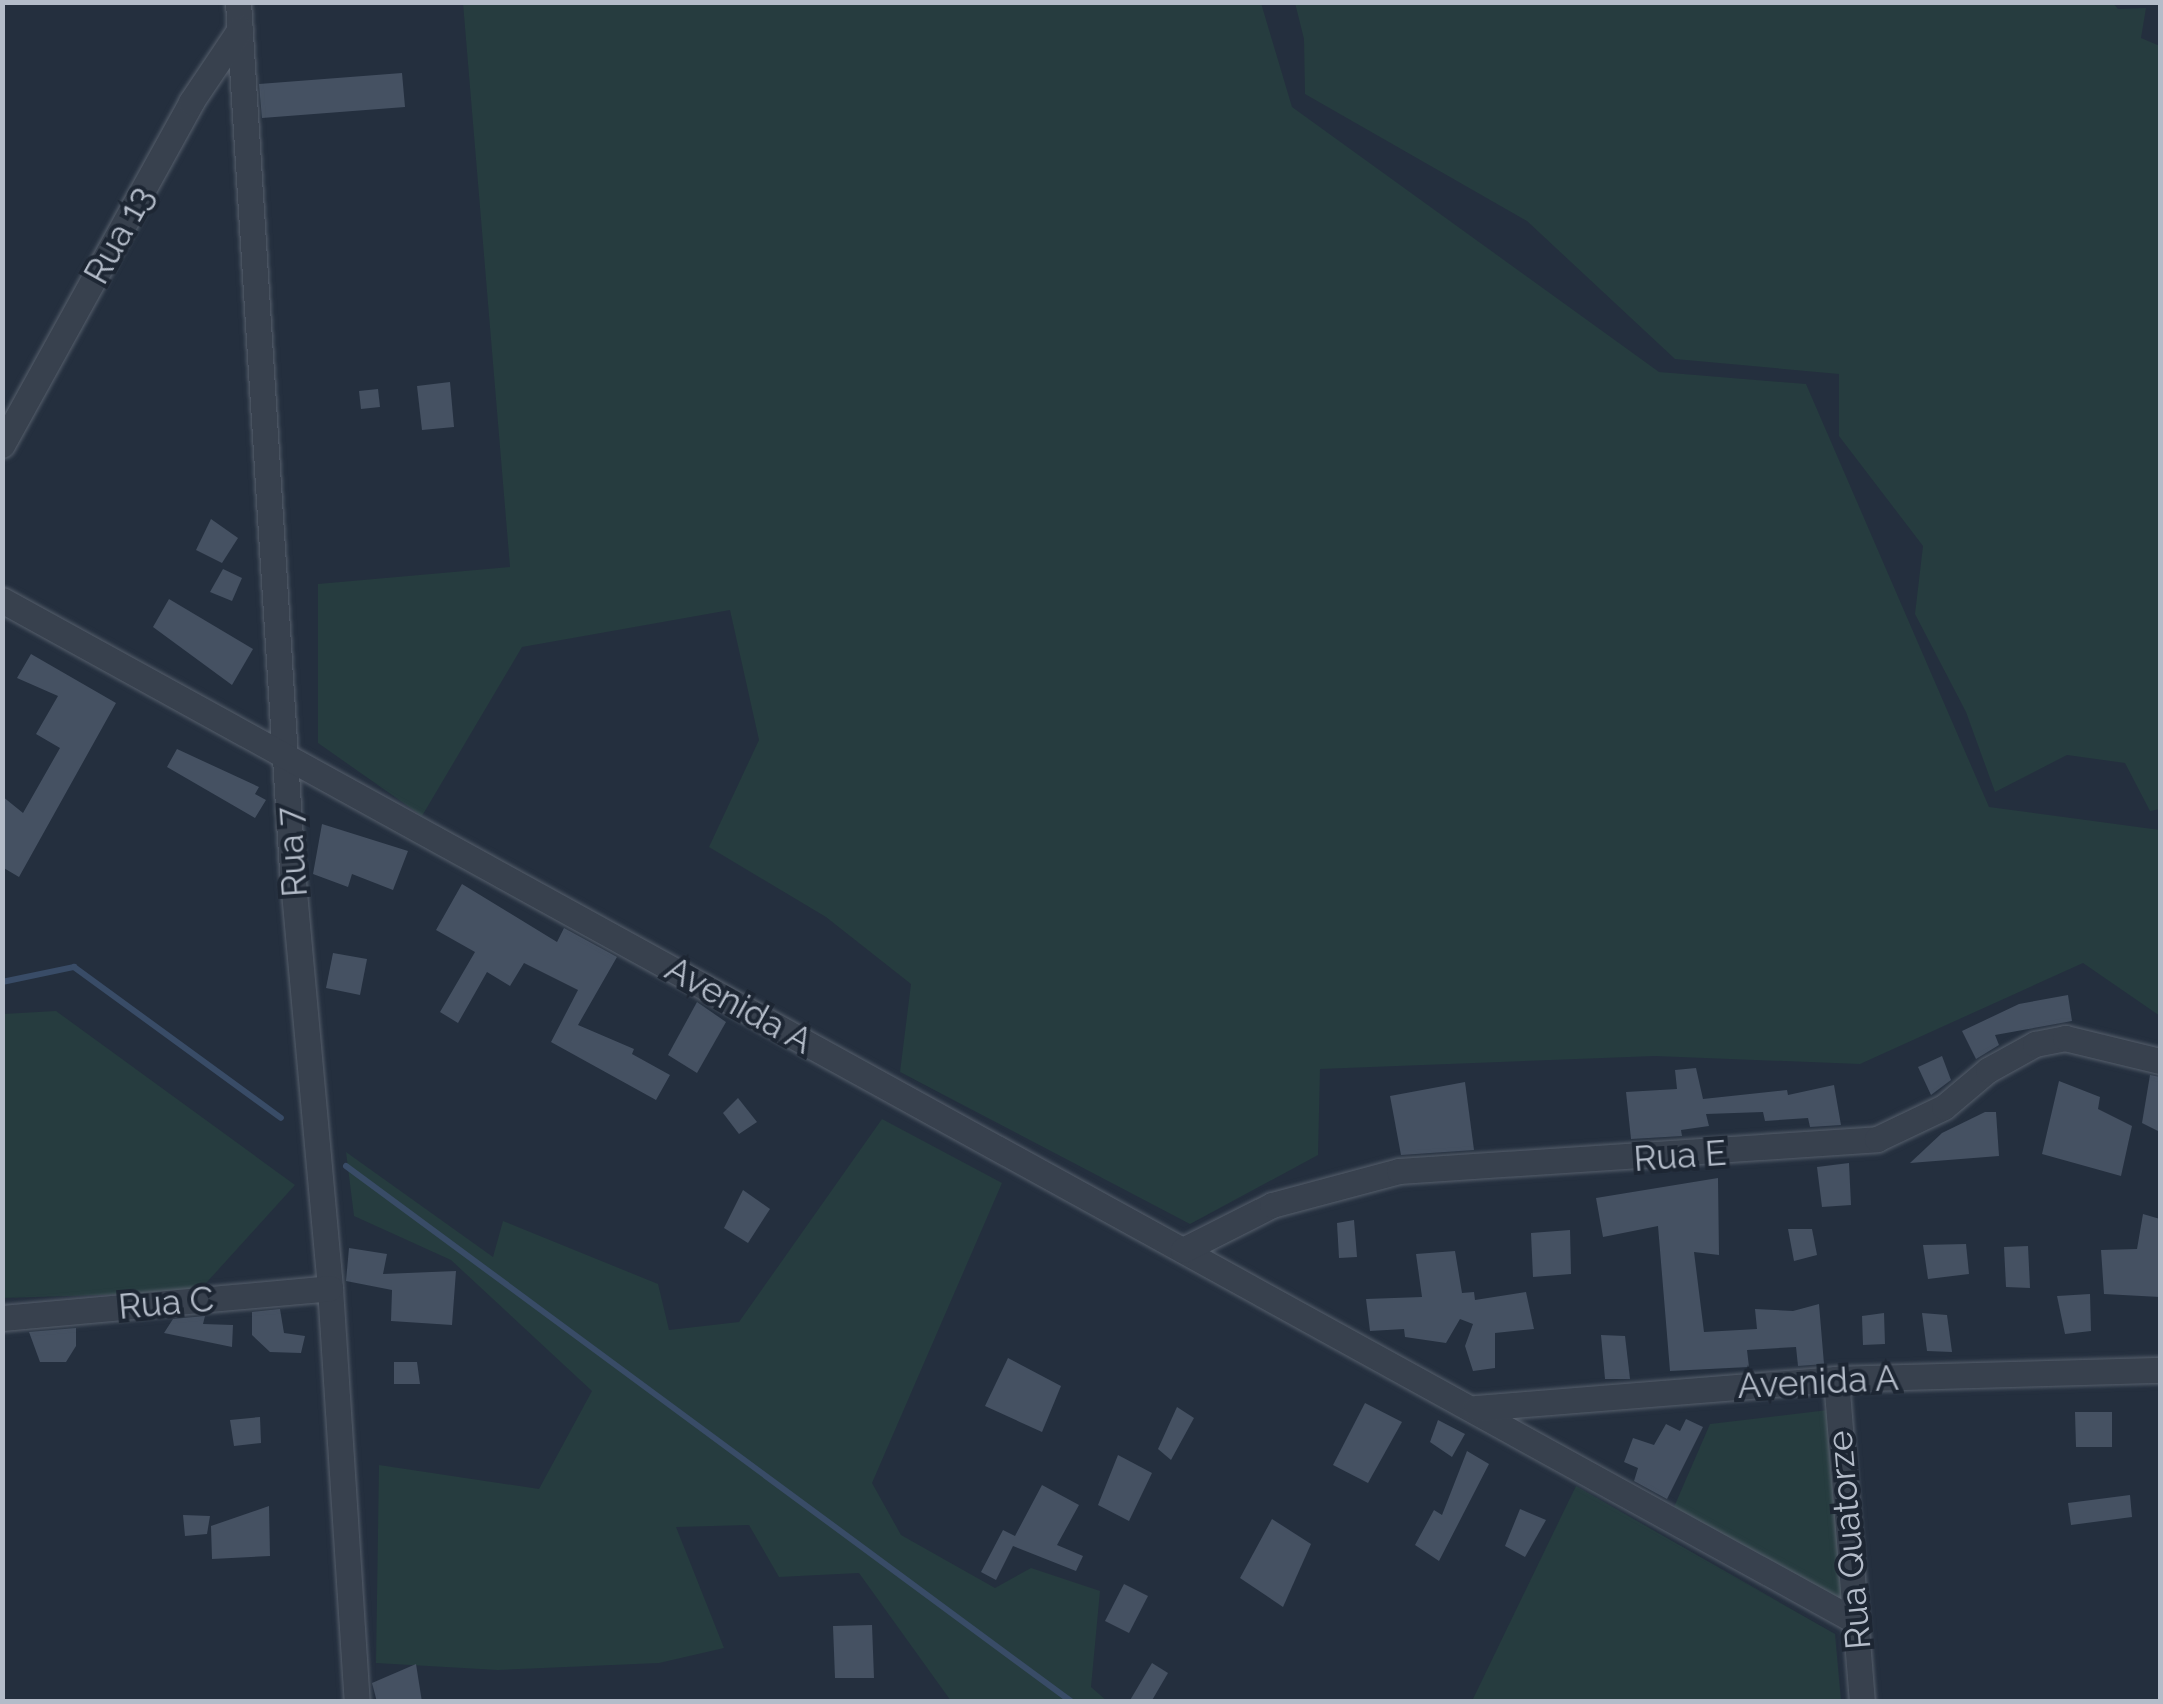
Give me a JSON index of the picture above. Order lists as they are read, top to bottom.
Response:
{
  "streets": {
    "street": [
      "Rua 13",
      "Rua 7",
      "Avenida A",
      "Rua E",
      "Rua C",
      "Rua Quatorze"
    ]
  },
  "crossings": [
    ["Rua 13", "Rua 7"],
    ["Rua 7", "Avenida A"],
    ["Rua 7", "Rua C"],
    ["Avenida A", "Rua E"],
    ["Avenida A", "Rua Quatorze"]
  ]
}
